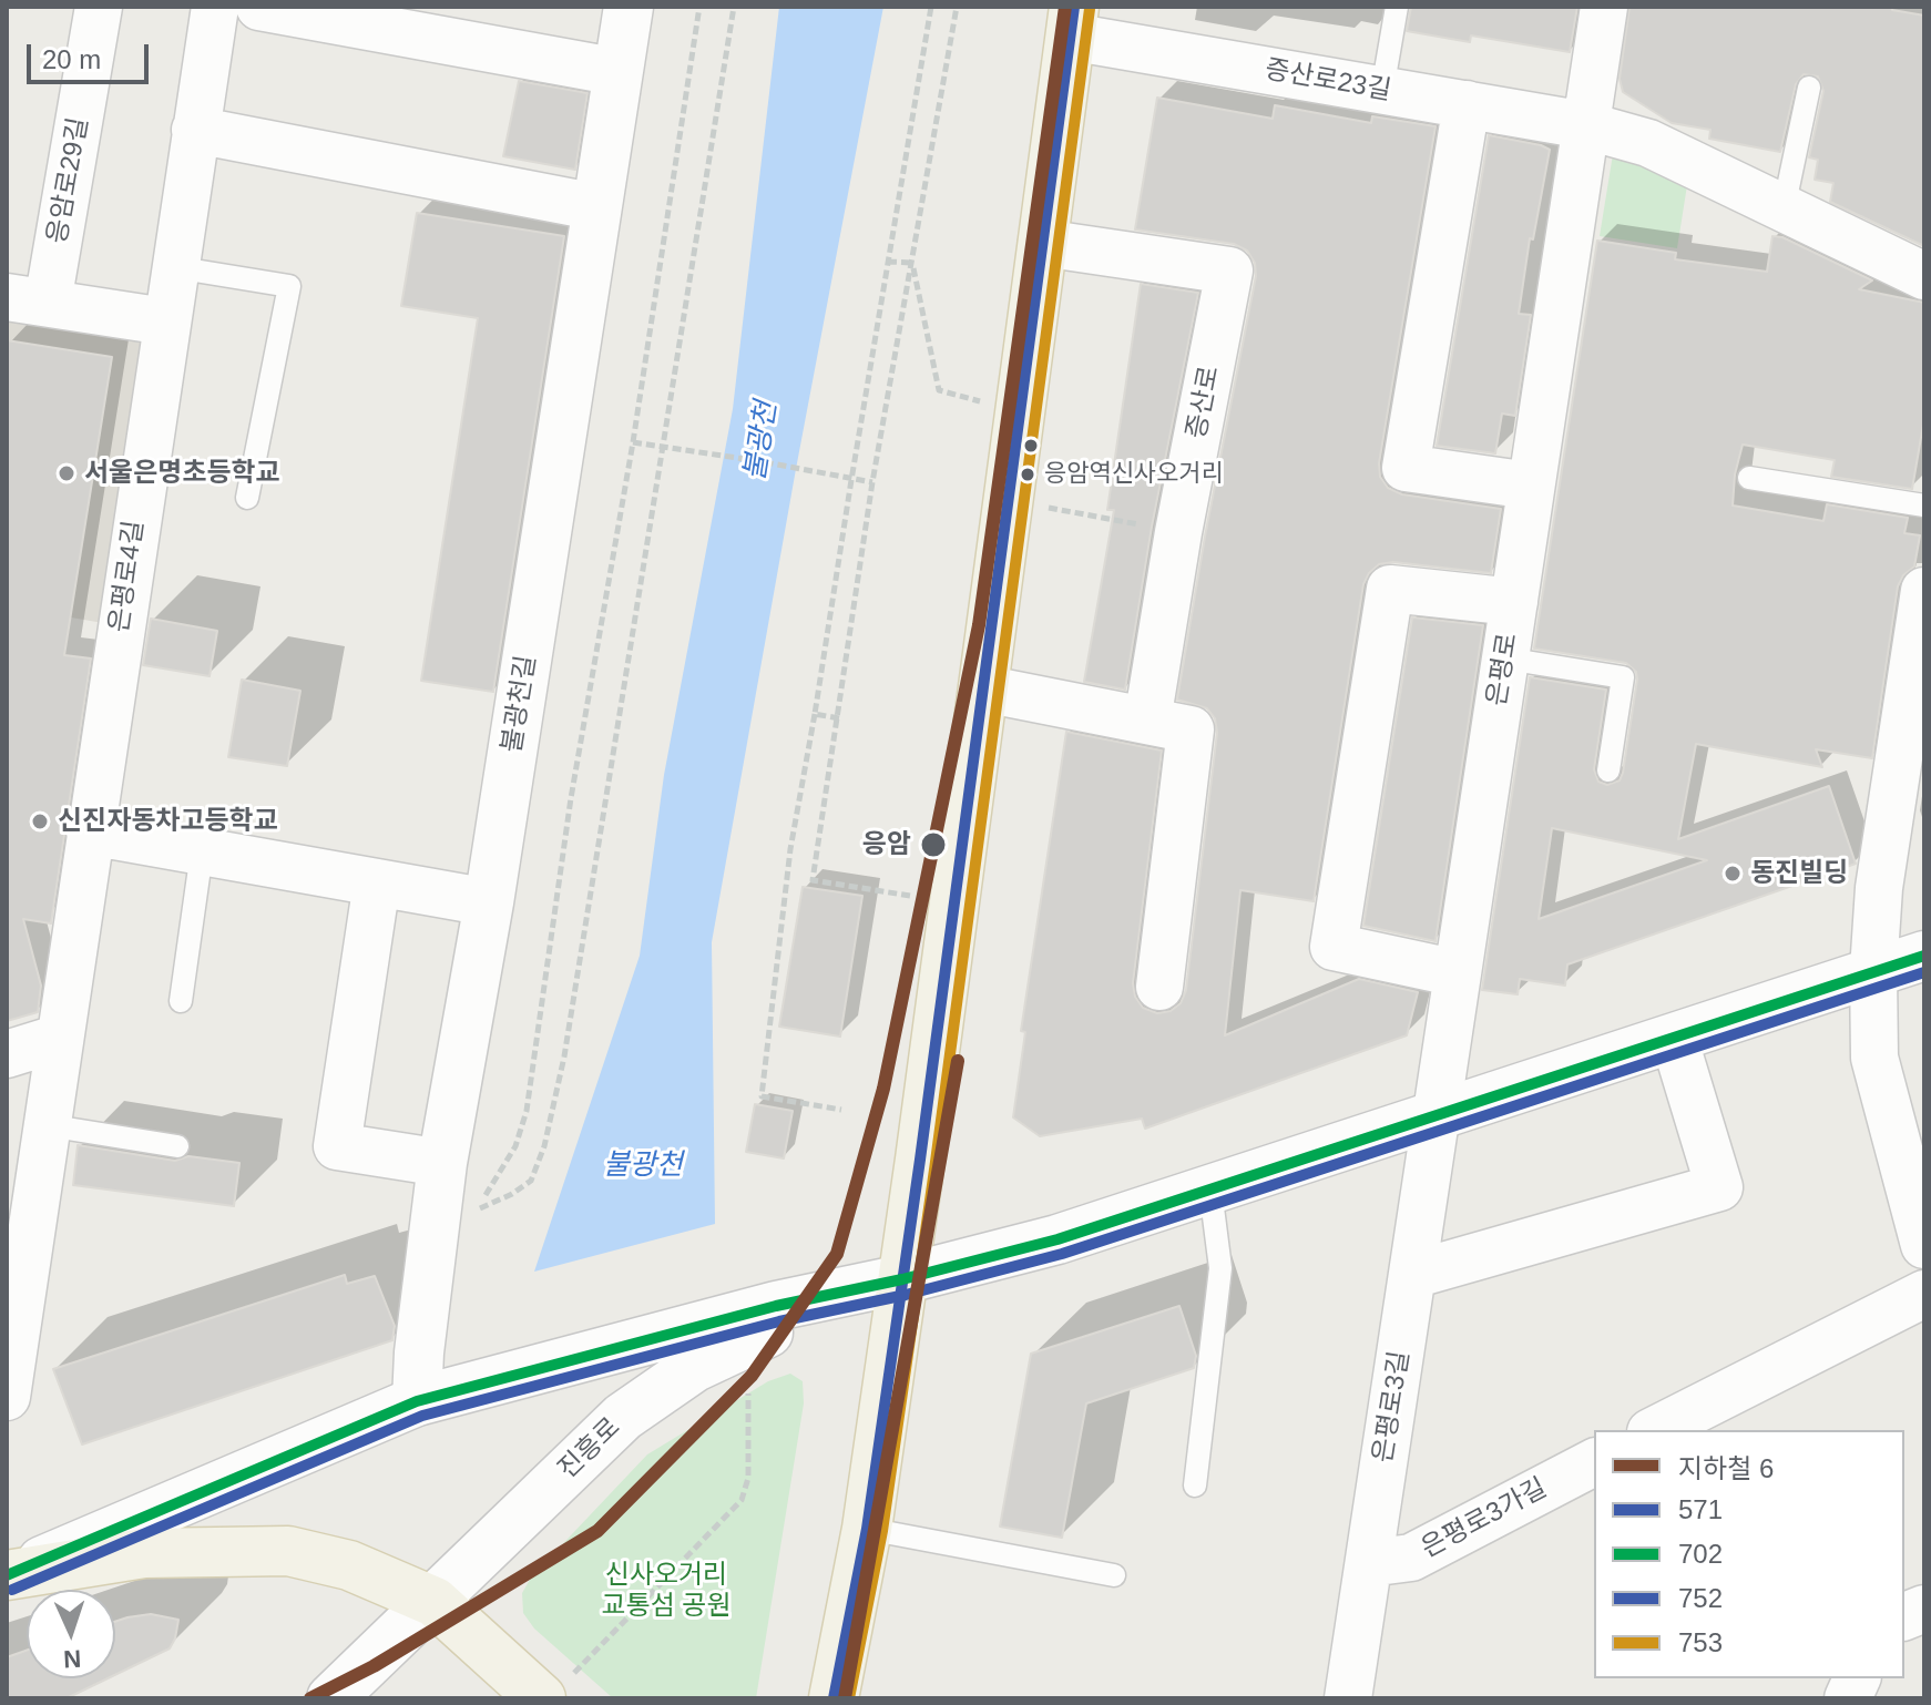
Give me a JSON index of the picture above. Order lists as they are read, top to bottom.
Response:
{
  "streets": {
    "main road": ["불광천길", "진흥로"],
    "street": [
      "증산로23길",
      "응암로29길",
      "증산로",
      "은평로4길",
      "은평로",
      "은평로3길",
      "은평로3가길"
    ]
  },
  "crossings": [
    ["은평로", "은평로3길"],
    ["은평로3길", "은평로3가길"]
  ],
  "water": ["불광천"],
  "parks": ["신사오거리 교통섬 공원"],
  "places": [
    "서울은명초등학교",
    "응암역신사오거리",
    "신진자동차고등학교",
    "응암",
    "동진빌딩"
  ],
  "lines": [
    "metro line 6",
    "transit line 571",
    "transit line 753",
    "transit line 702",
    "transit line 752"
  ],
  "legend": [
    "지하철 6",
    "571",
    "702",
    "752",
    "753"
  ],
  "scale_bar": "20 m",
  "north": "bottom"
}
